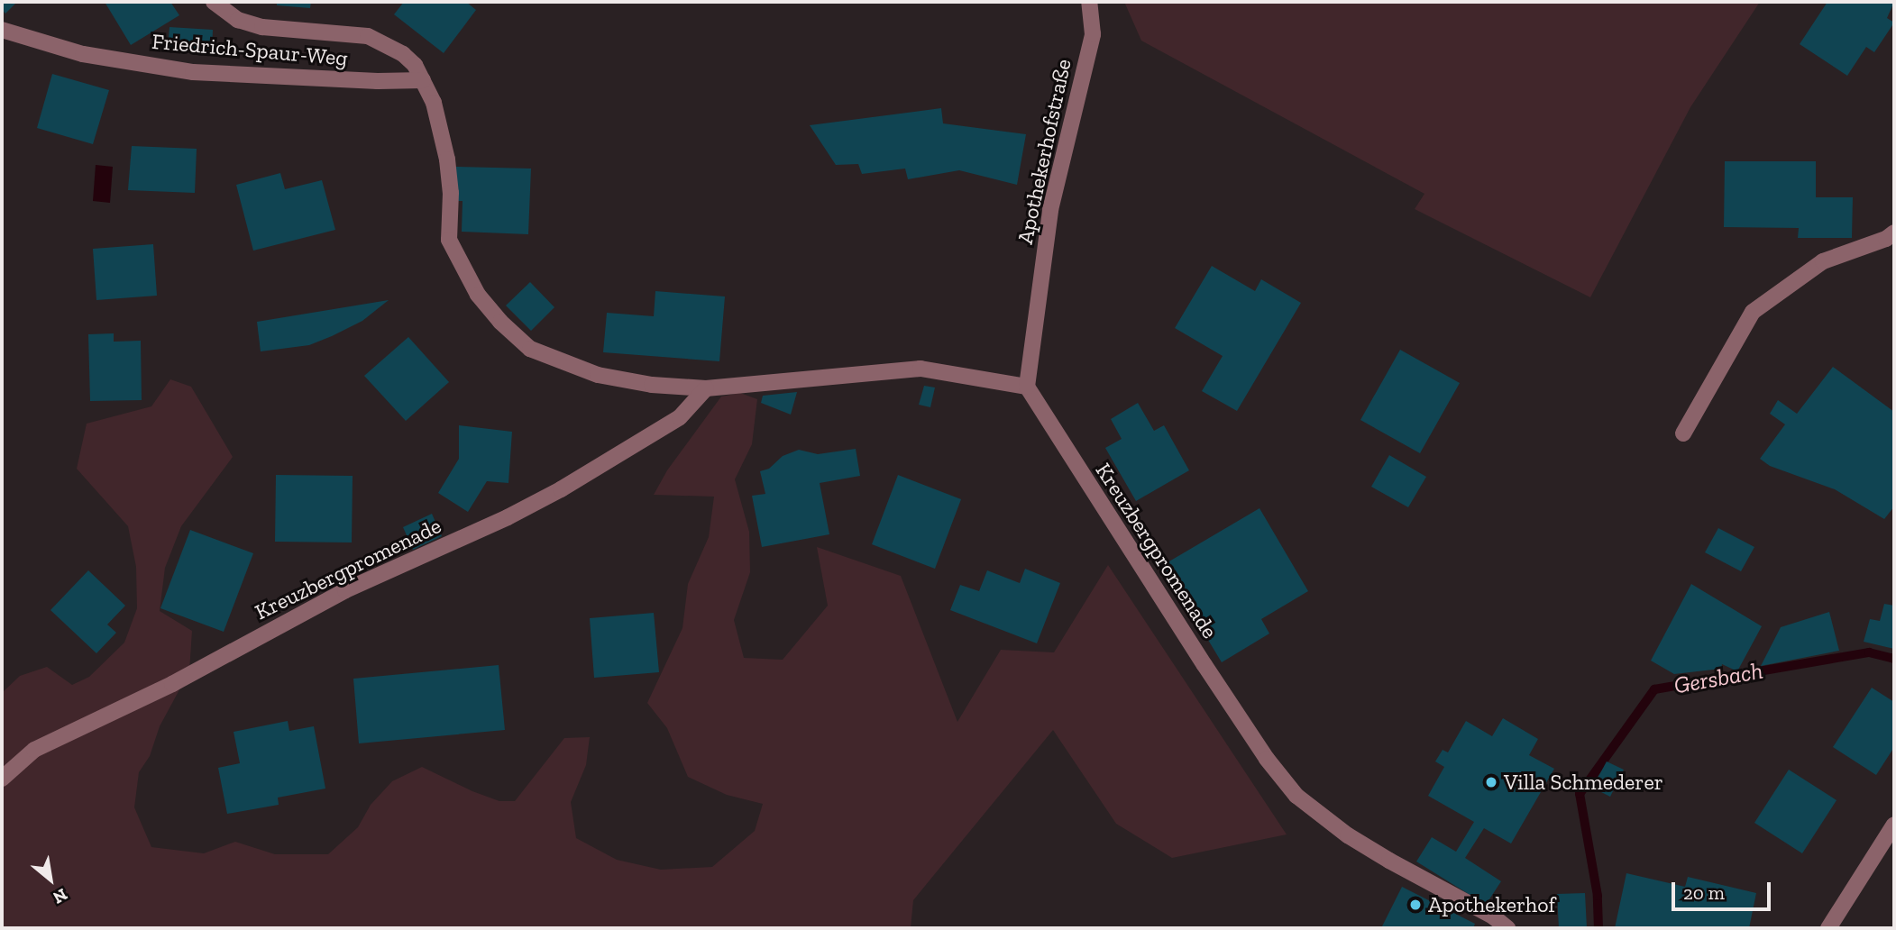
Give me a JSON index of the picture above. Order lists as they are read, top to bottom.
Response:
{
  "streets": {
    "street": ["Friedrich-Spaur-Weg", "Apothekerhofstraße", "Kreuzbergpromenade"]
  },
  "crossings": [
    ["Apothekerhofstraße", "Kreuzbergpromenade"]
  ],
  "water": ["Gersbach"],
  "places": ["Villa Schmederer", "Apothekerhof"],
  "scale_bar": "20 m",
  "north": "bottom right"
}
